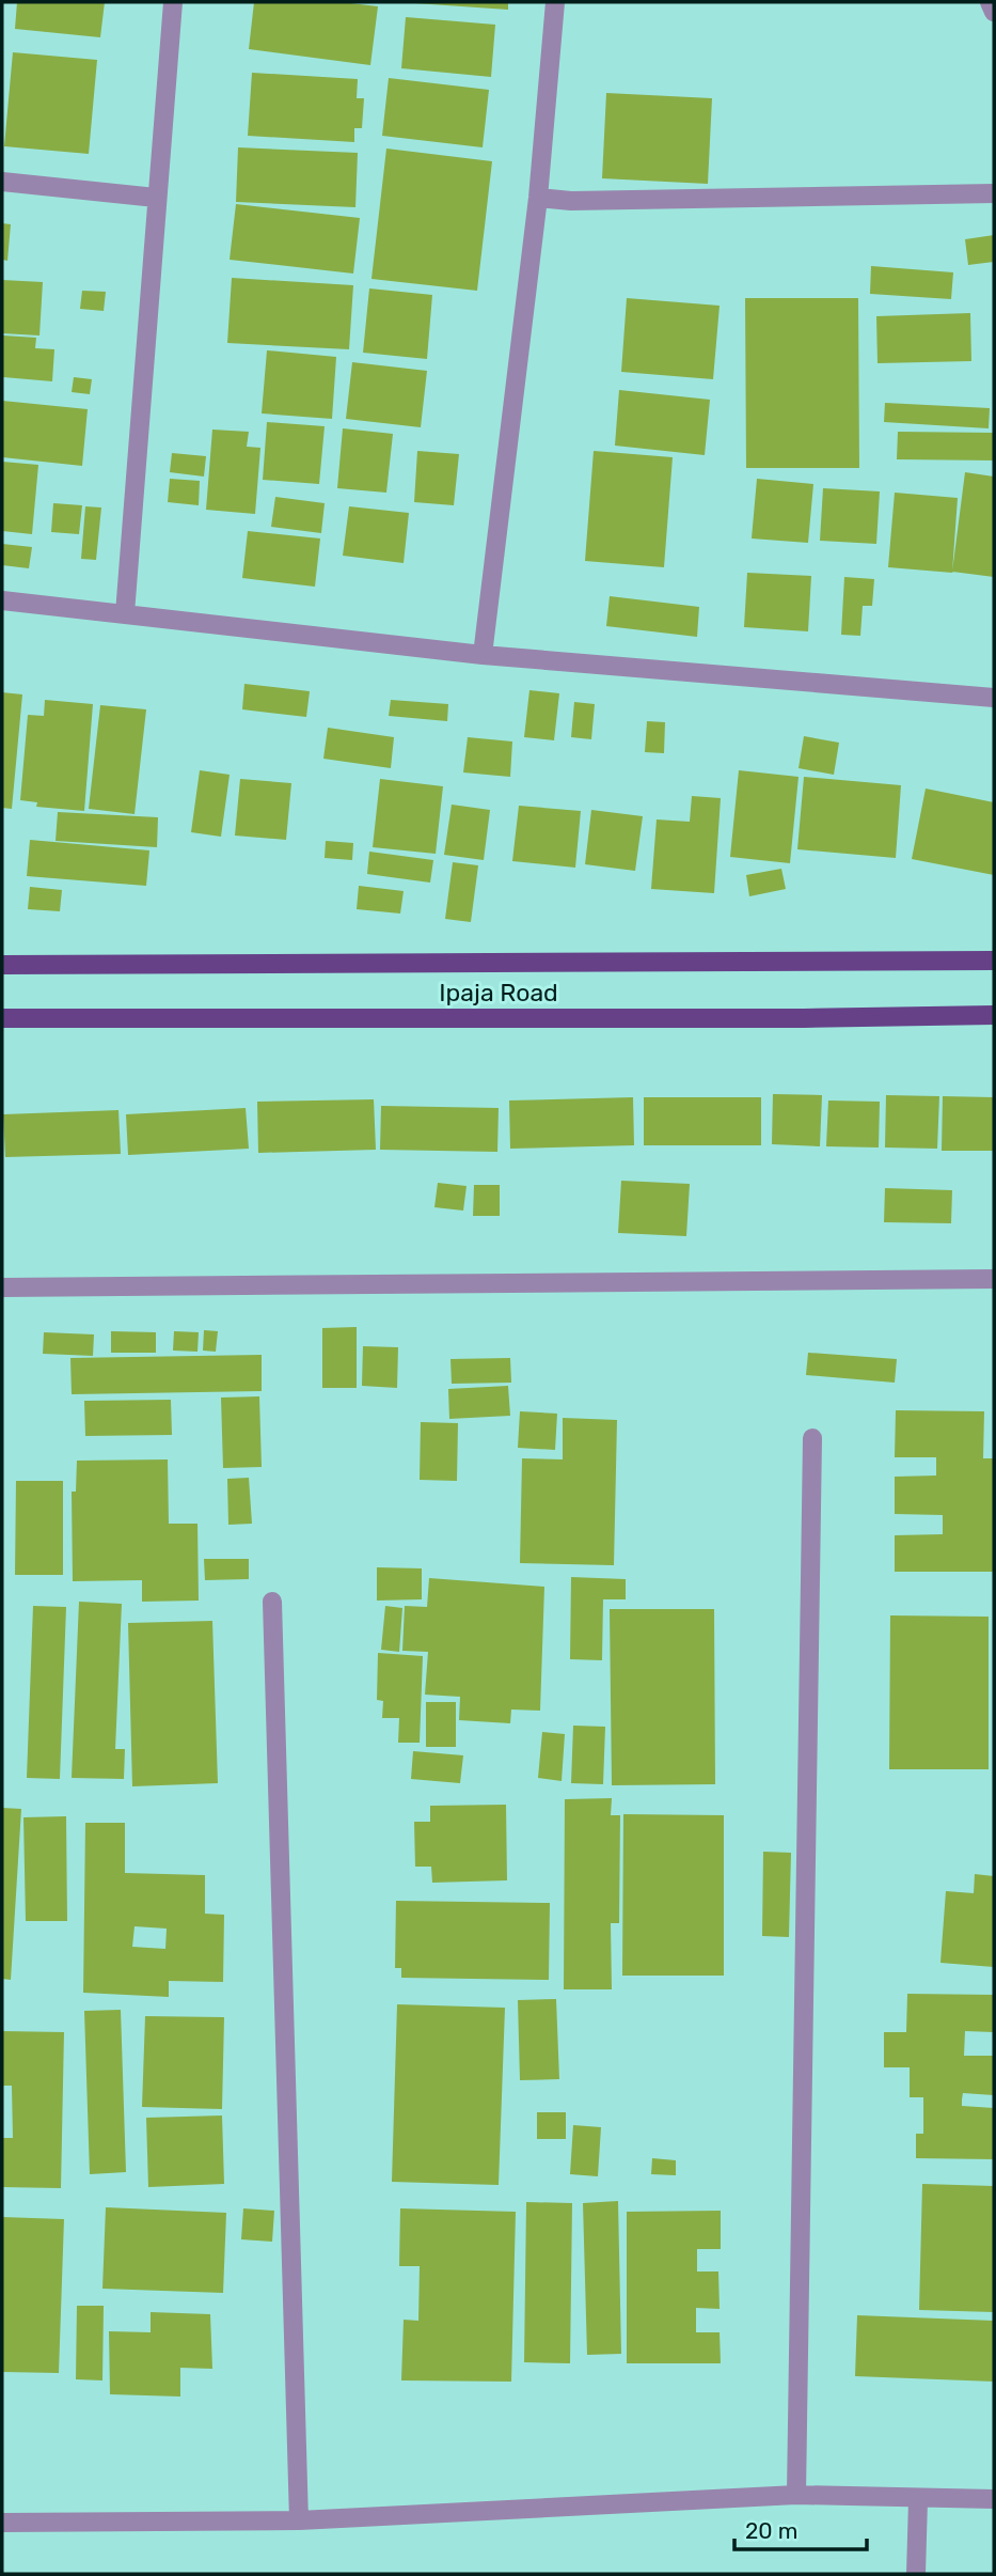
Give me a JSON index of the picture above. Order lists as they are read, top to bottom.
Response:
{
  "streets": {
    "main road": ["Ipaja Road"]
  },
  "scale_bar": "20 m"
}
